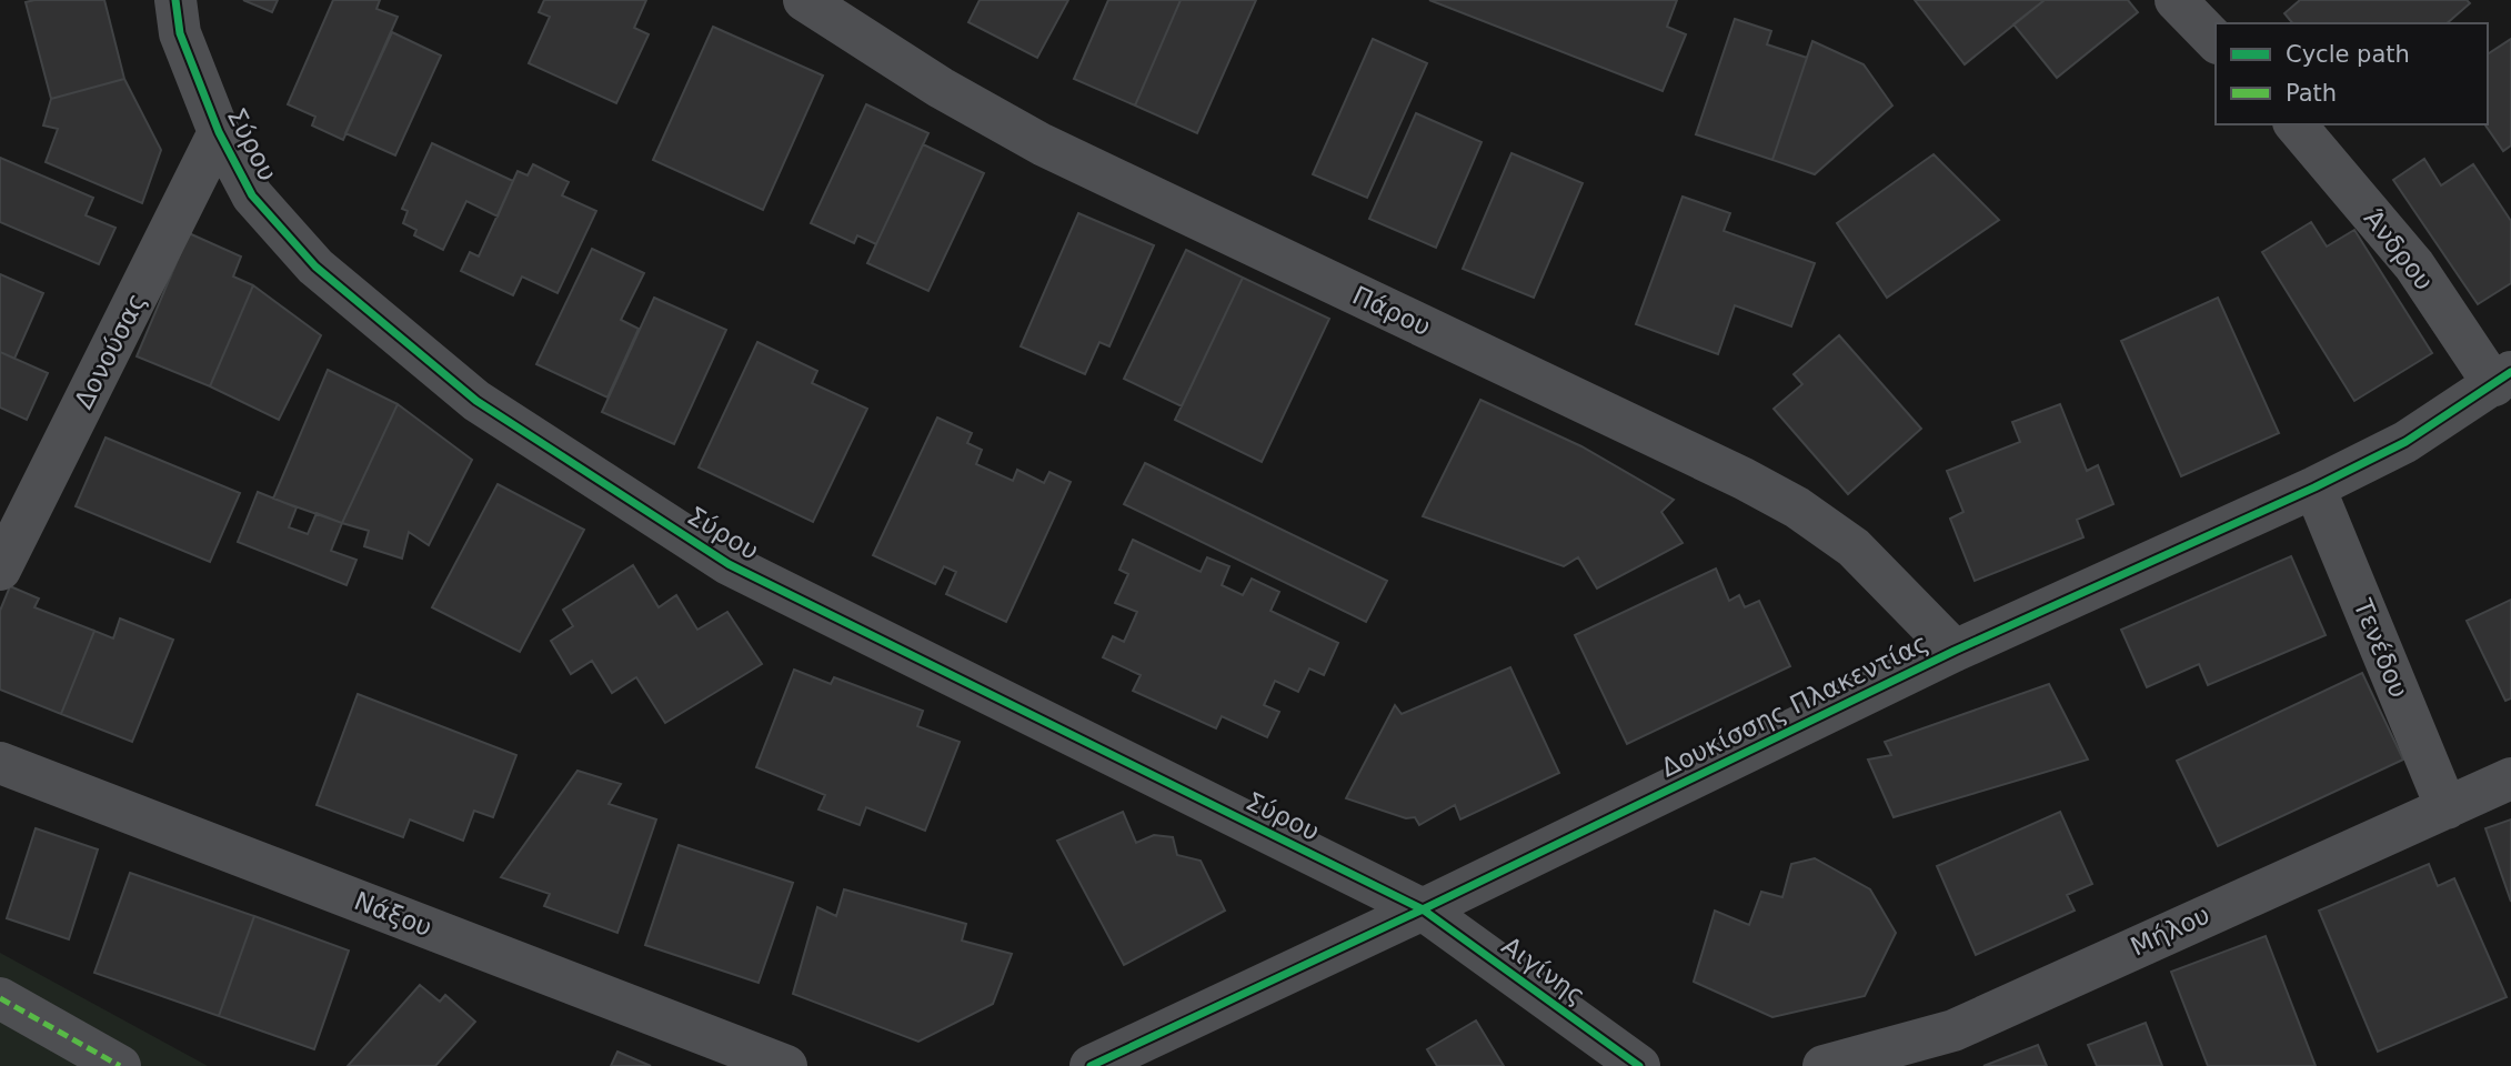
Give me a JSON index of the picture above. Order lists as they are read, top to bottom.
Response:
{
  "streets": {
    "street": [
      "Σύρου",
      "Άνδρου",
      "Πάρου",
      "Δονούσας",
      "Τενέδου",
      "Δουκίσσης Πλακεντίας",
      "Νάξου",
      "Μήλου",
      "Αιγίνης"
    ]
  },
  "crossings": [
    ["Σύρου", "Δονούσας"],
    ["Σύρου", "Δουκίσσης Πλακεντίας"],
    ["Σύρου", "Αιγίνης"],
    ["Άνδρου", "Δουκίσσης Πλακεντίας"],
    ["Πάρου", "Δουκίσσης Πλακεντίας"],
    ["Τενέδου", "Δουκίσσης Πλακεντίας"],
    ["Τενέδου", "Μήλου"],
    ["Δουκίσσης Πλακεντίας", "Αιγίνης"]
  ],
  "legend": ["Cycle path", "Path"]
}
